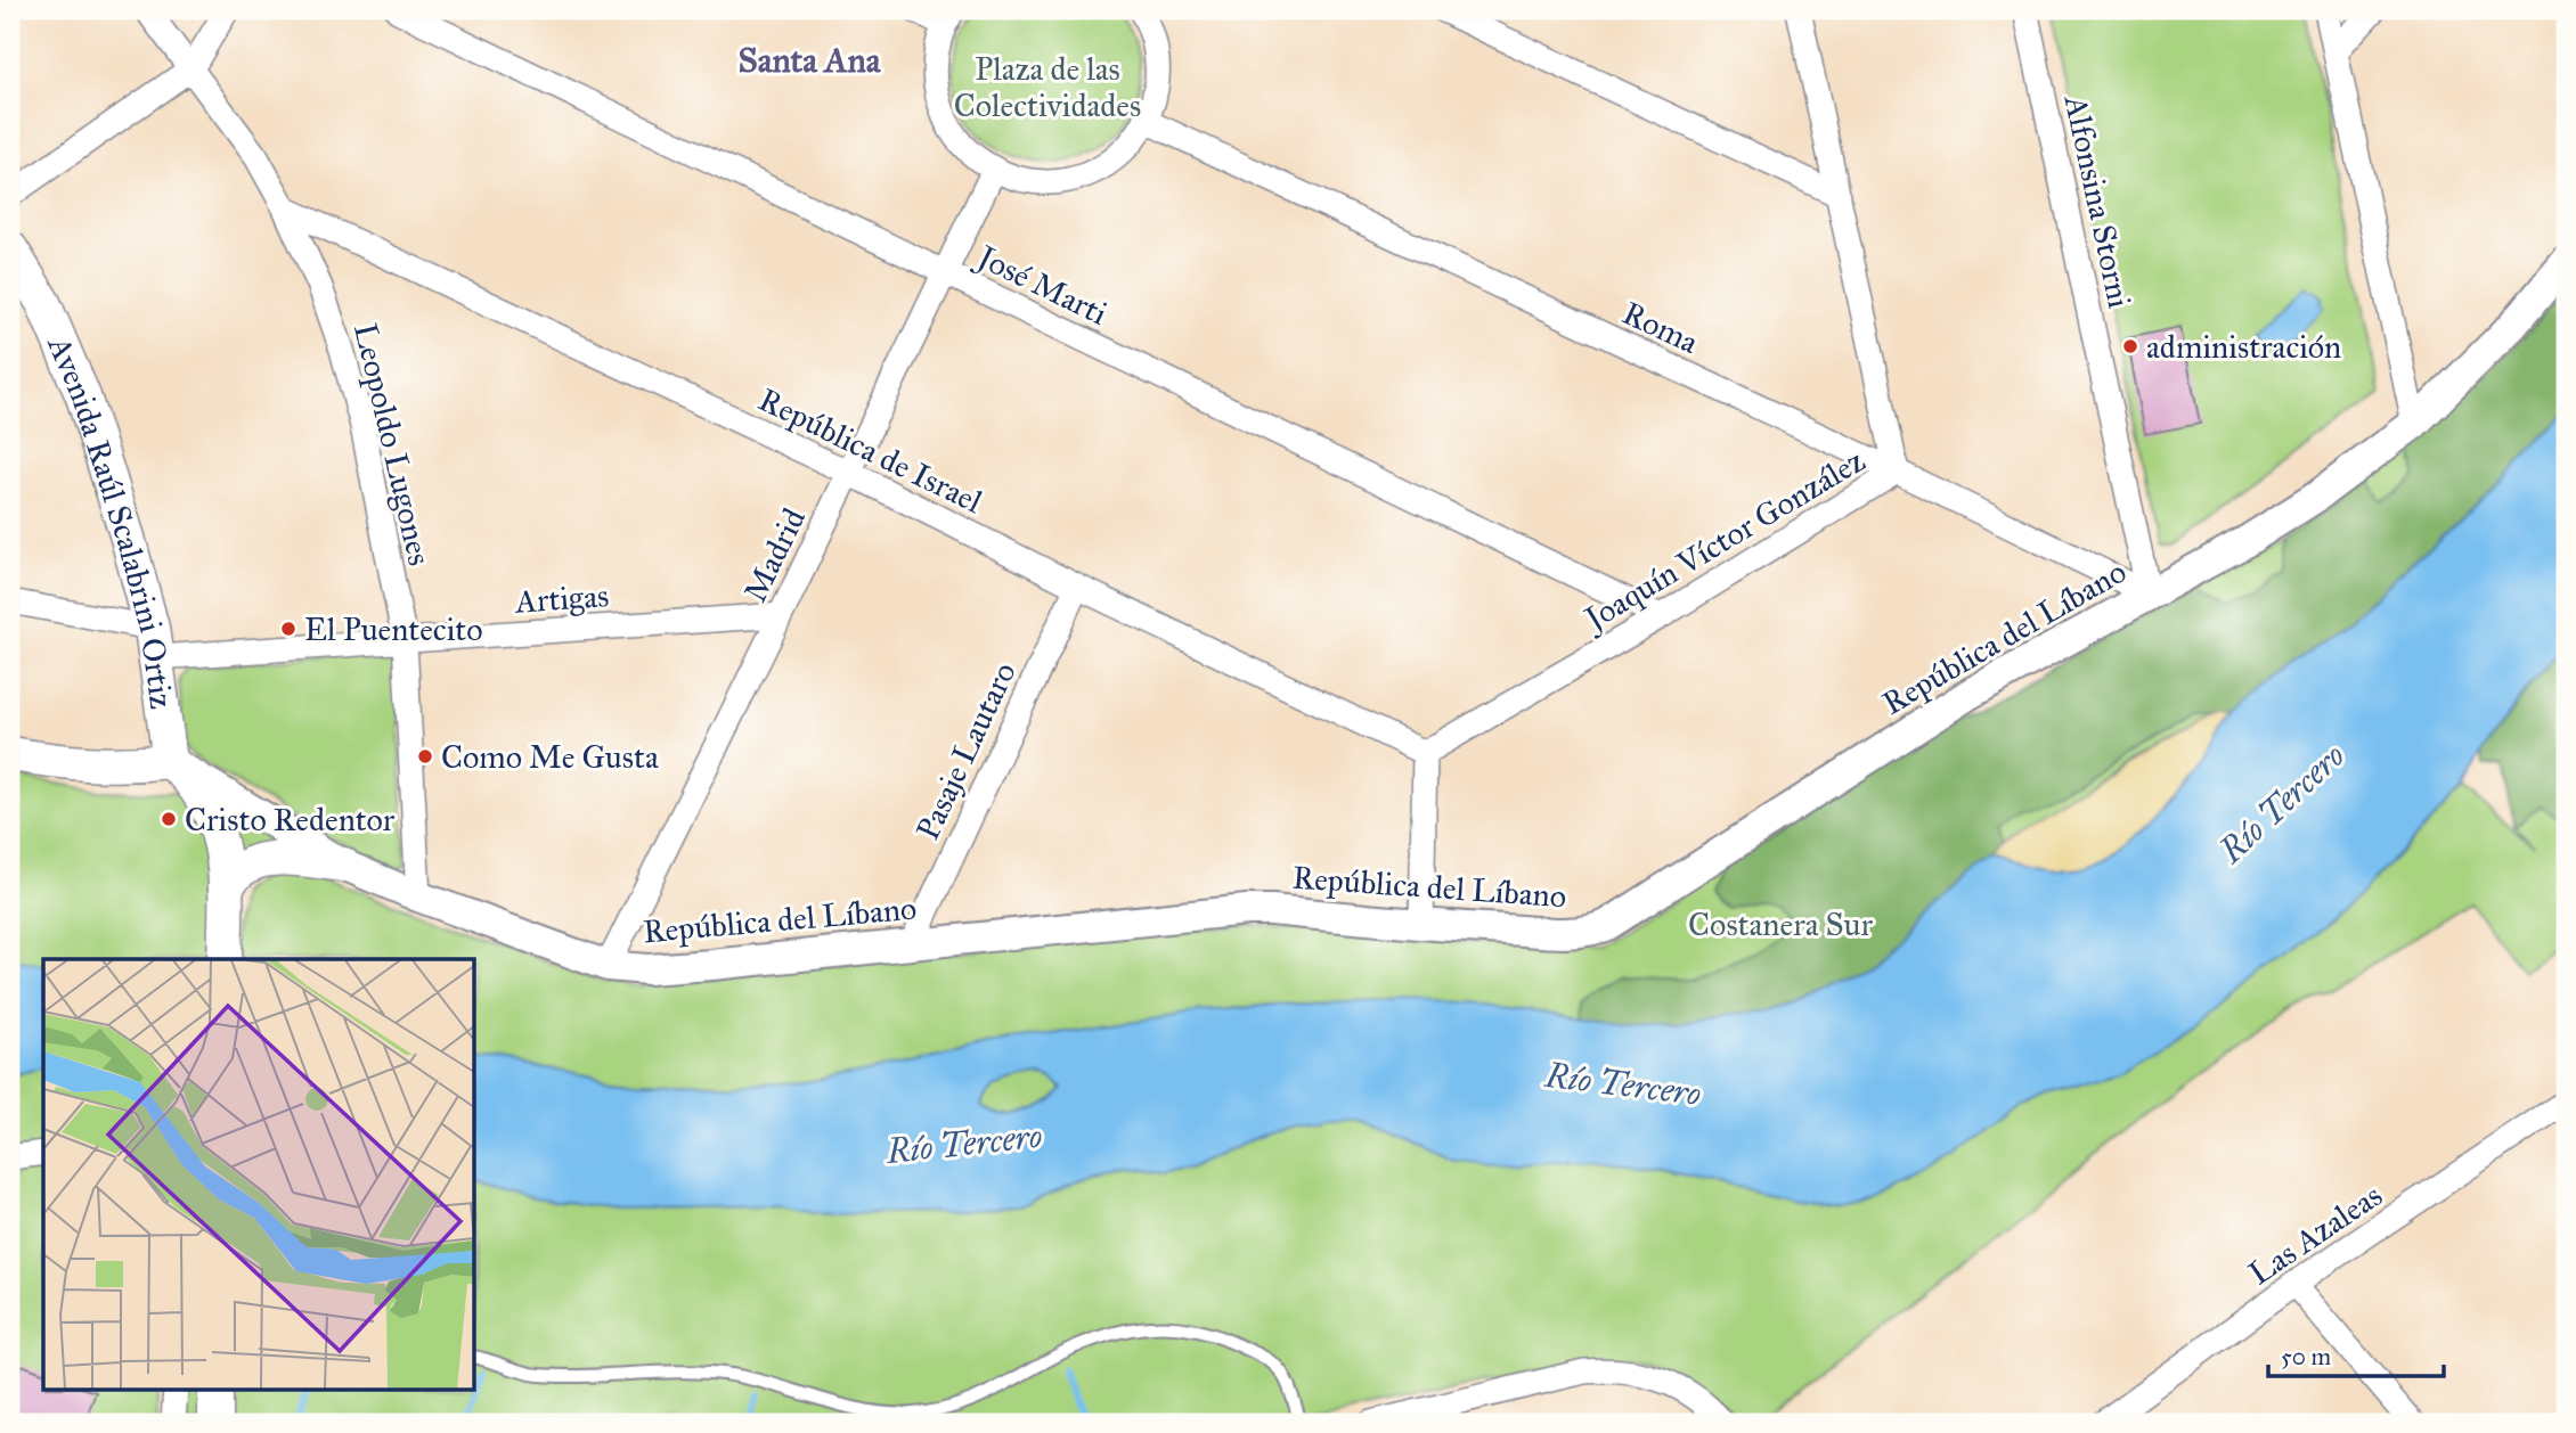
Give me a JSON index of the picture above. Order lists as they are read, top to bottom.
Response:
{
  "streets": {
    "main road": ["Avenida Raúl Scalabrini Ortiz"],
    "street": [
      "Alfonsina Storni",
      "José Marti",
      "Roma",
      "Leopoldo Lugones",
      "República de Israel",
      "Joaquín Víctor González",
      "Madrid",
      "Artigas",
      "República del Líbano",
      "Pasaje Lautaro",
      "Las Azaleas"
    ]
  },
  "crossings": [
    ["Alfonsina Storni", "Roma"],
    ["Alfonsina Storni", "República del Líbano"],
    ["José Marti", "Joaquín Víctor González"],
    ["José Marti", "Madrid"],
    ["Roma", "Joaquín Víctor González"],
    ["Roma", "República del Líbano"],
    ["Leopoldo Lugones", "República de Israel"],
    ["Leopoldo Lugones", "Artigas"],
    ["Leopoldo Lugones", "República del Líbano"],
    ["República de Israel", "Joaquín Víctor González"],
    ["República de Israel", "Madrid"],
    ["República de Israel", "Pasaje Lautaro"],
    ["Avenida Raúl Scalabrini Ortiz", "Artigas"],
    ["Avenida Raúl Scalabrini Ortiz", "República del Líbano"],
    ["Madrid", "Artigas"],
    ["Madrid", "República del Líbano"],
    ["República del Líbano", "Pasaje Lautaro"]
  ],
  "districts": ["Santa Ana"],
  "water": ["Río Tercero"],
  "parks": ["Plaza de las Colectividades", "Costanera Sur"],
  "places": [
    "administración",
    "El Puentecito",
    "Como Me Gusta",
    "Cristo Redentor"
  ],
  "scale_bar": "50 m"
}
